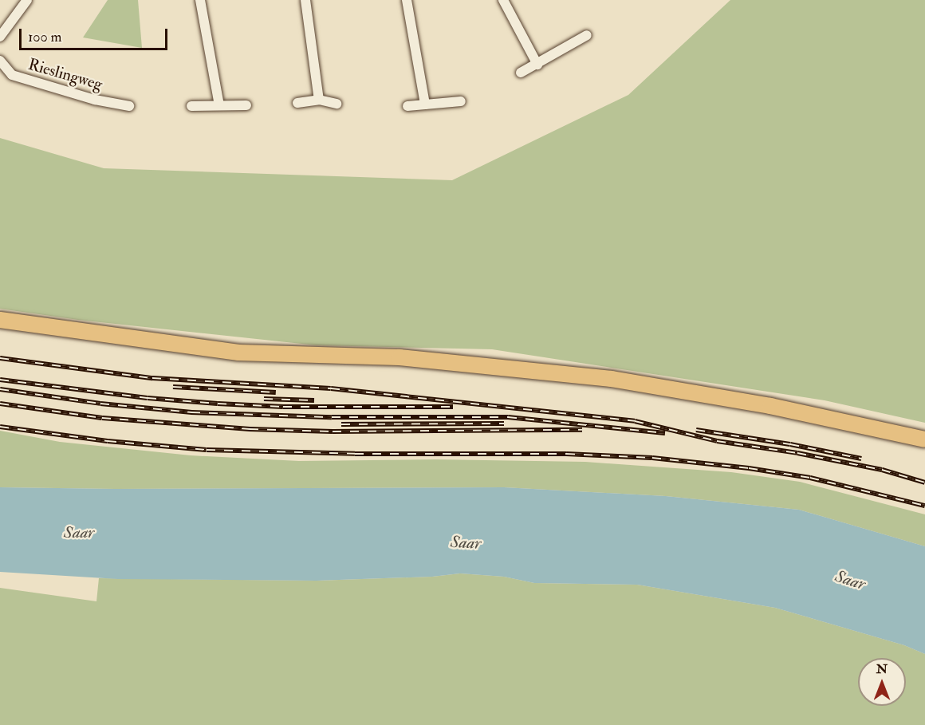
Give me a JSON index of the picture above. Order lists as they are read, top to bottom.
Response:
{
  "streets": {
    "street": ["Rieslingweg"]
  },
  "water": ["Saar"],
  "scale_bar": "100 m",
  "north": "top"
}
